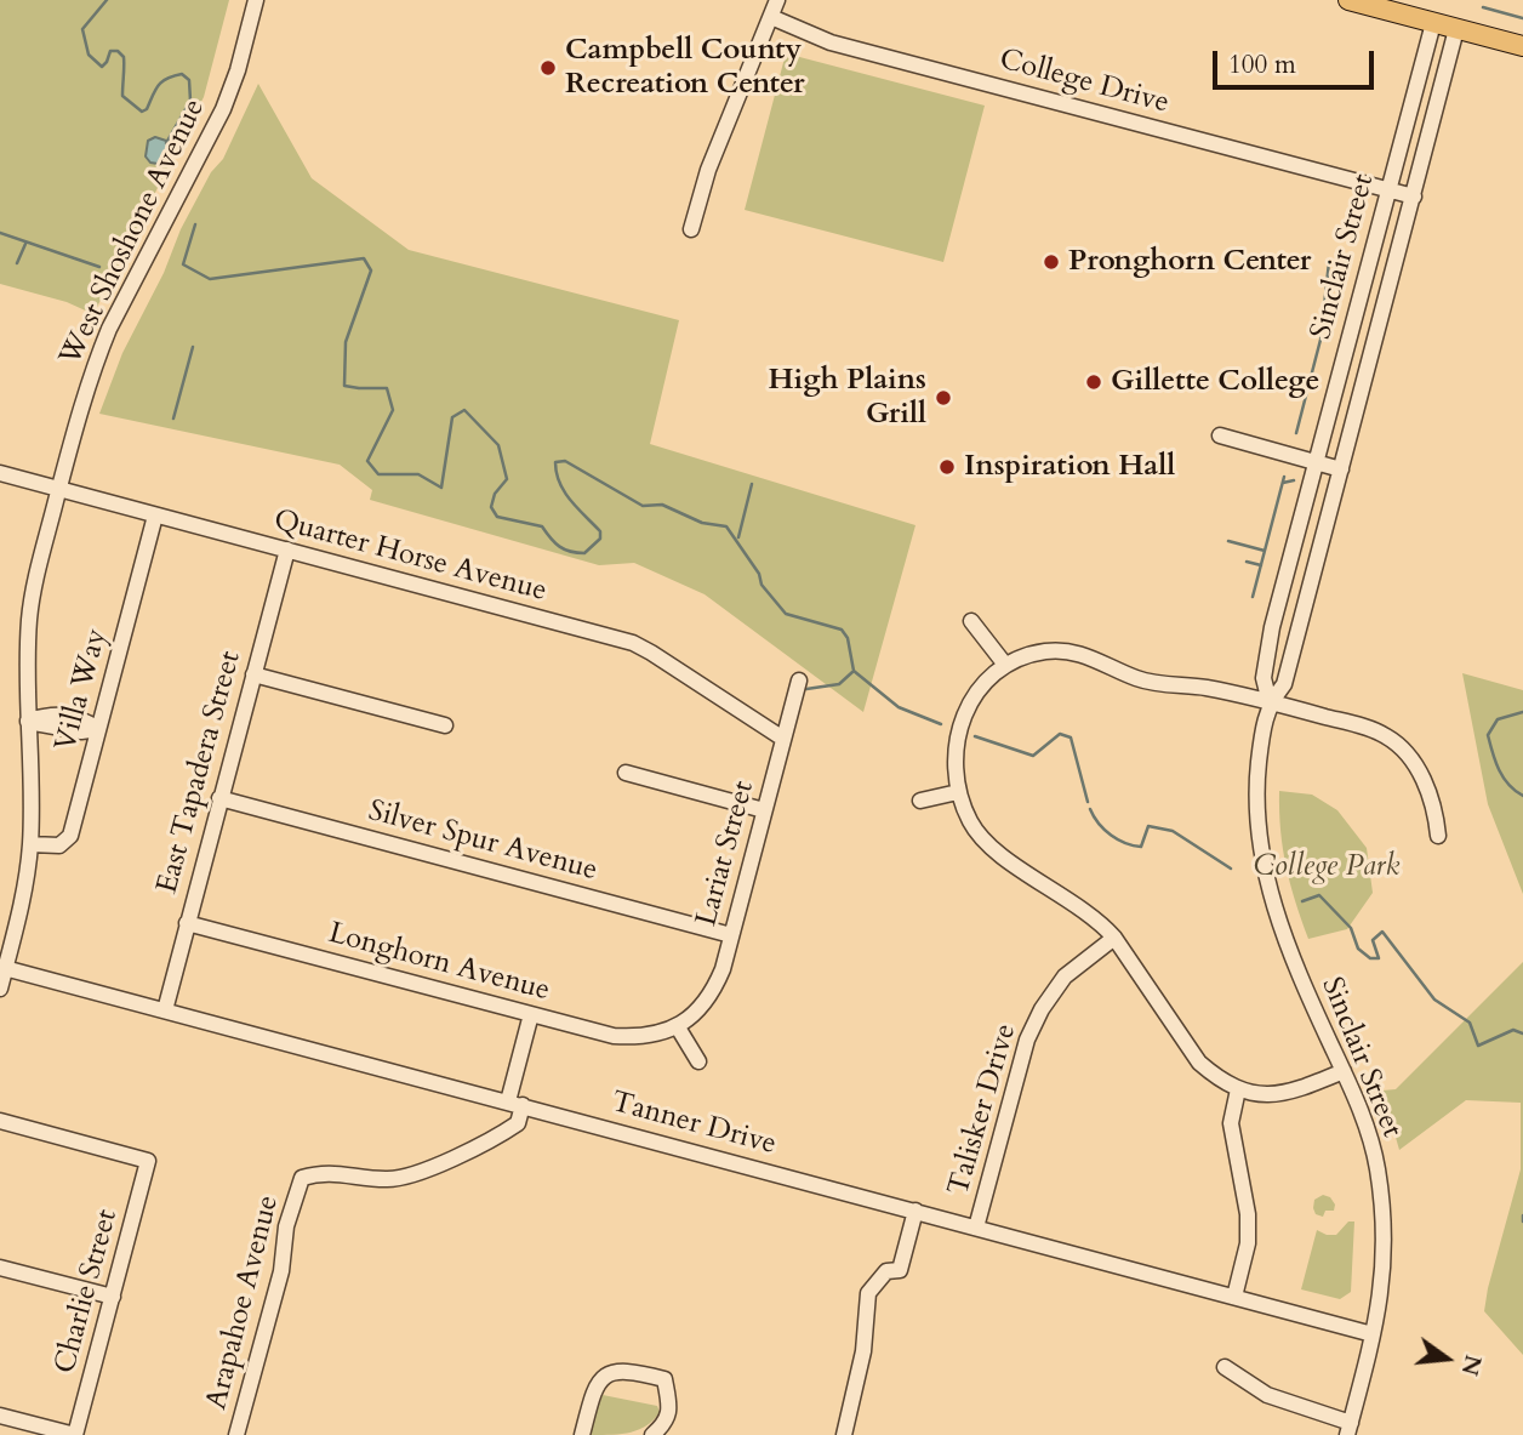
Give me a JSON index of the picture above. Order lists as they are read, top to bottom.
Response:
{
  "streets": {
    "street": [
      "College Drive",
      "West Shoshone Avenue",
      "Sinclair Street",
      "Quarter Horse Avenue",
      "Villa Way",
      "East Tapadera Street",
      "Silver Spur Avenue",
      "Lariat Street",
      "Longhorn Avenue",
      "Talisker Drive",
      "Tanner Drive",
      "Charlie Street",
      "Arapahoe Avenue"
    ]
  },
  "crossings": [
    ["College Drive", "Sinclair Street"],
    ["West Shoshone Avenue", "Quarter Horse Avenue"],
    ["West Shoshone Avenue", "Villa Way"],
    ["West Shoshone Avenue", "Tanner Drive"],
    ["Sinclair Street", "Tanner Drive"],
    ["Quarter Horse Avenue", "Villa Way"],
    ["Quarter Horse Avenue", "East Tapadera Street"],
    ["Quarter Horse Avenue", "Lariat Street"],
    ["East Tapadera Street", "Silver Spur Avenue"],
    ["East Tapadera Street", "Longhorn Avenue"],
    ["East Tapadera Street", "Tanner Drive"],
    ["Silver Spur Avenue", "Lariat Street"],
    ["Lariat Street", "Longhorn Avenue"],
    ["Talisker Drive", "Tanner Drive"],
    ["Tanner Drive", "Arapahoe Avenue"]
  ],
  "parks": ["College Park"],
  "places": [
    "Campbell County Recreation Center",
    "Pronghorn Center",
    "Gillette College",
    "High Plains Grill",
    "Inspiration Hall"
  ],
  "scale_bar": "100 m",
  "north": "right"
}
